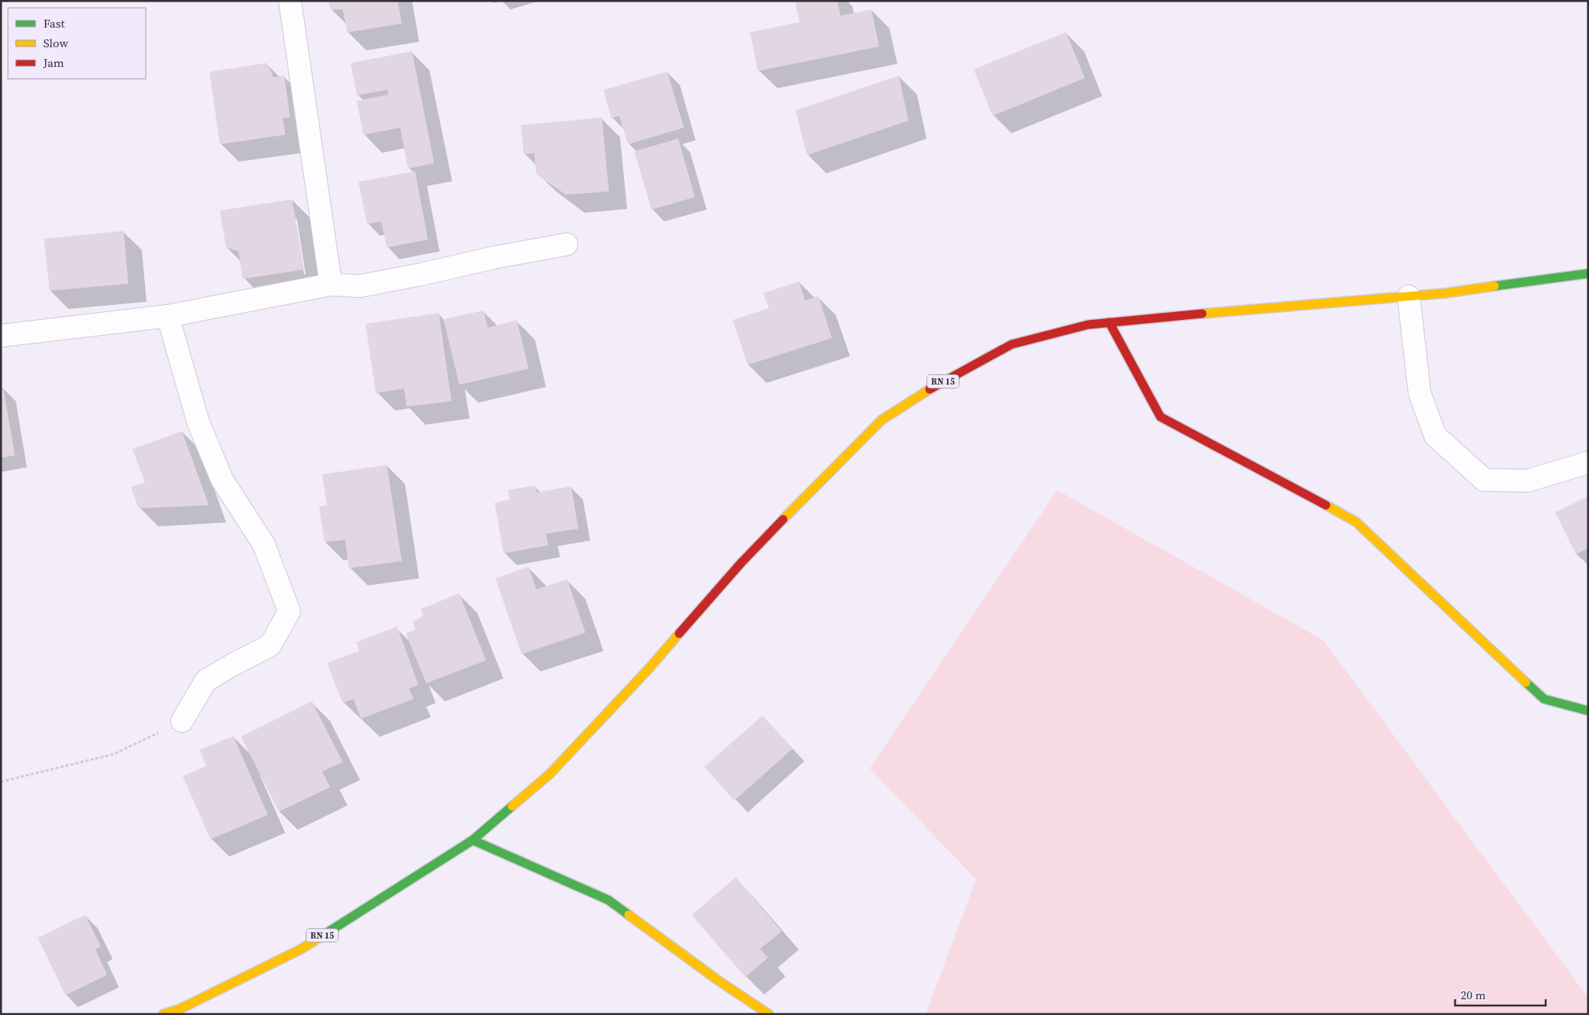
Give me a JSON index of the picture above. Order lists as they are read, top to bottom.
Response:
{
  "streets": {
    "main road": ["RN 15"]
  },
  "legend": ["Fast", "Slow", "Jam"],
  "scale_bar": "20 m"
}
